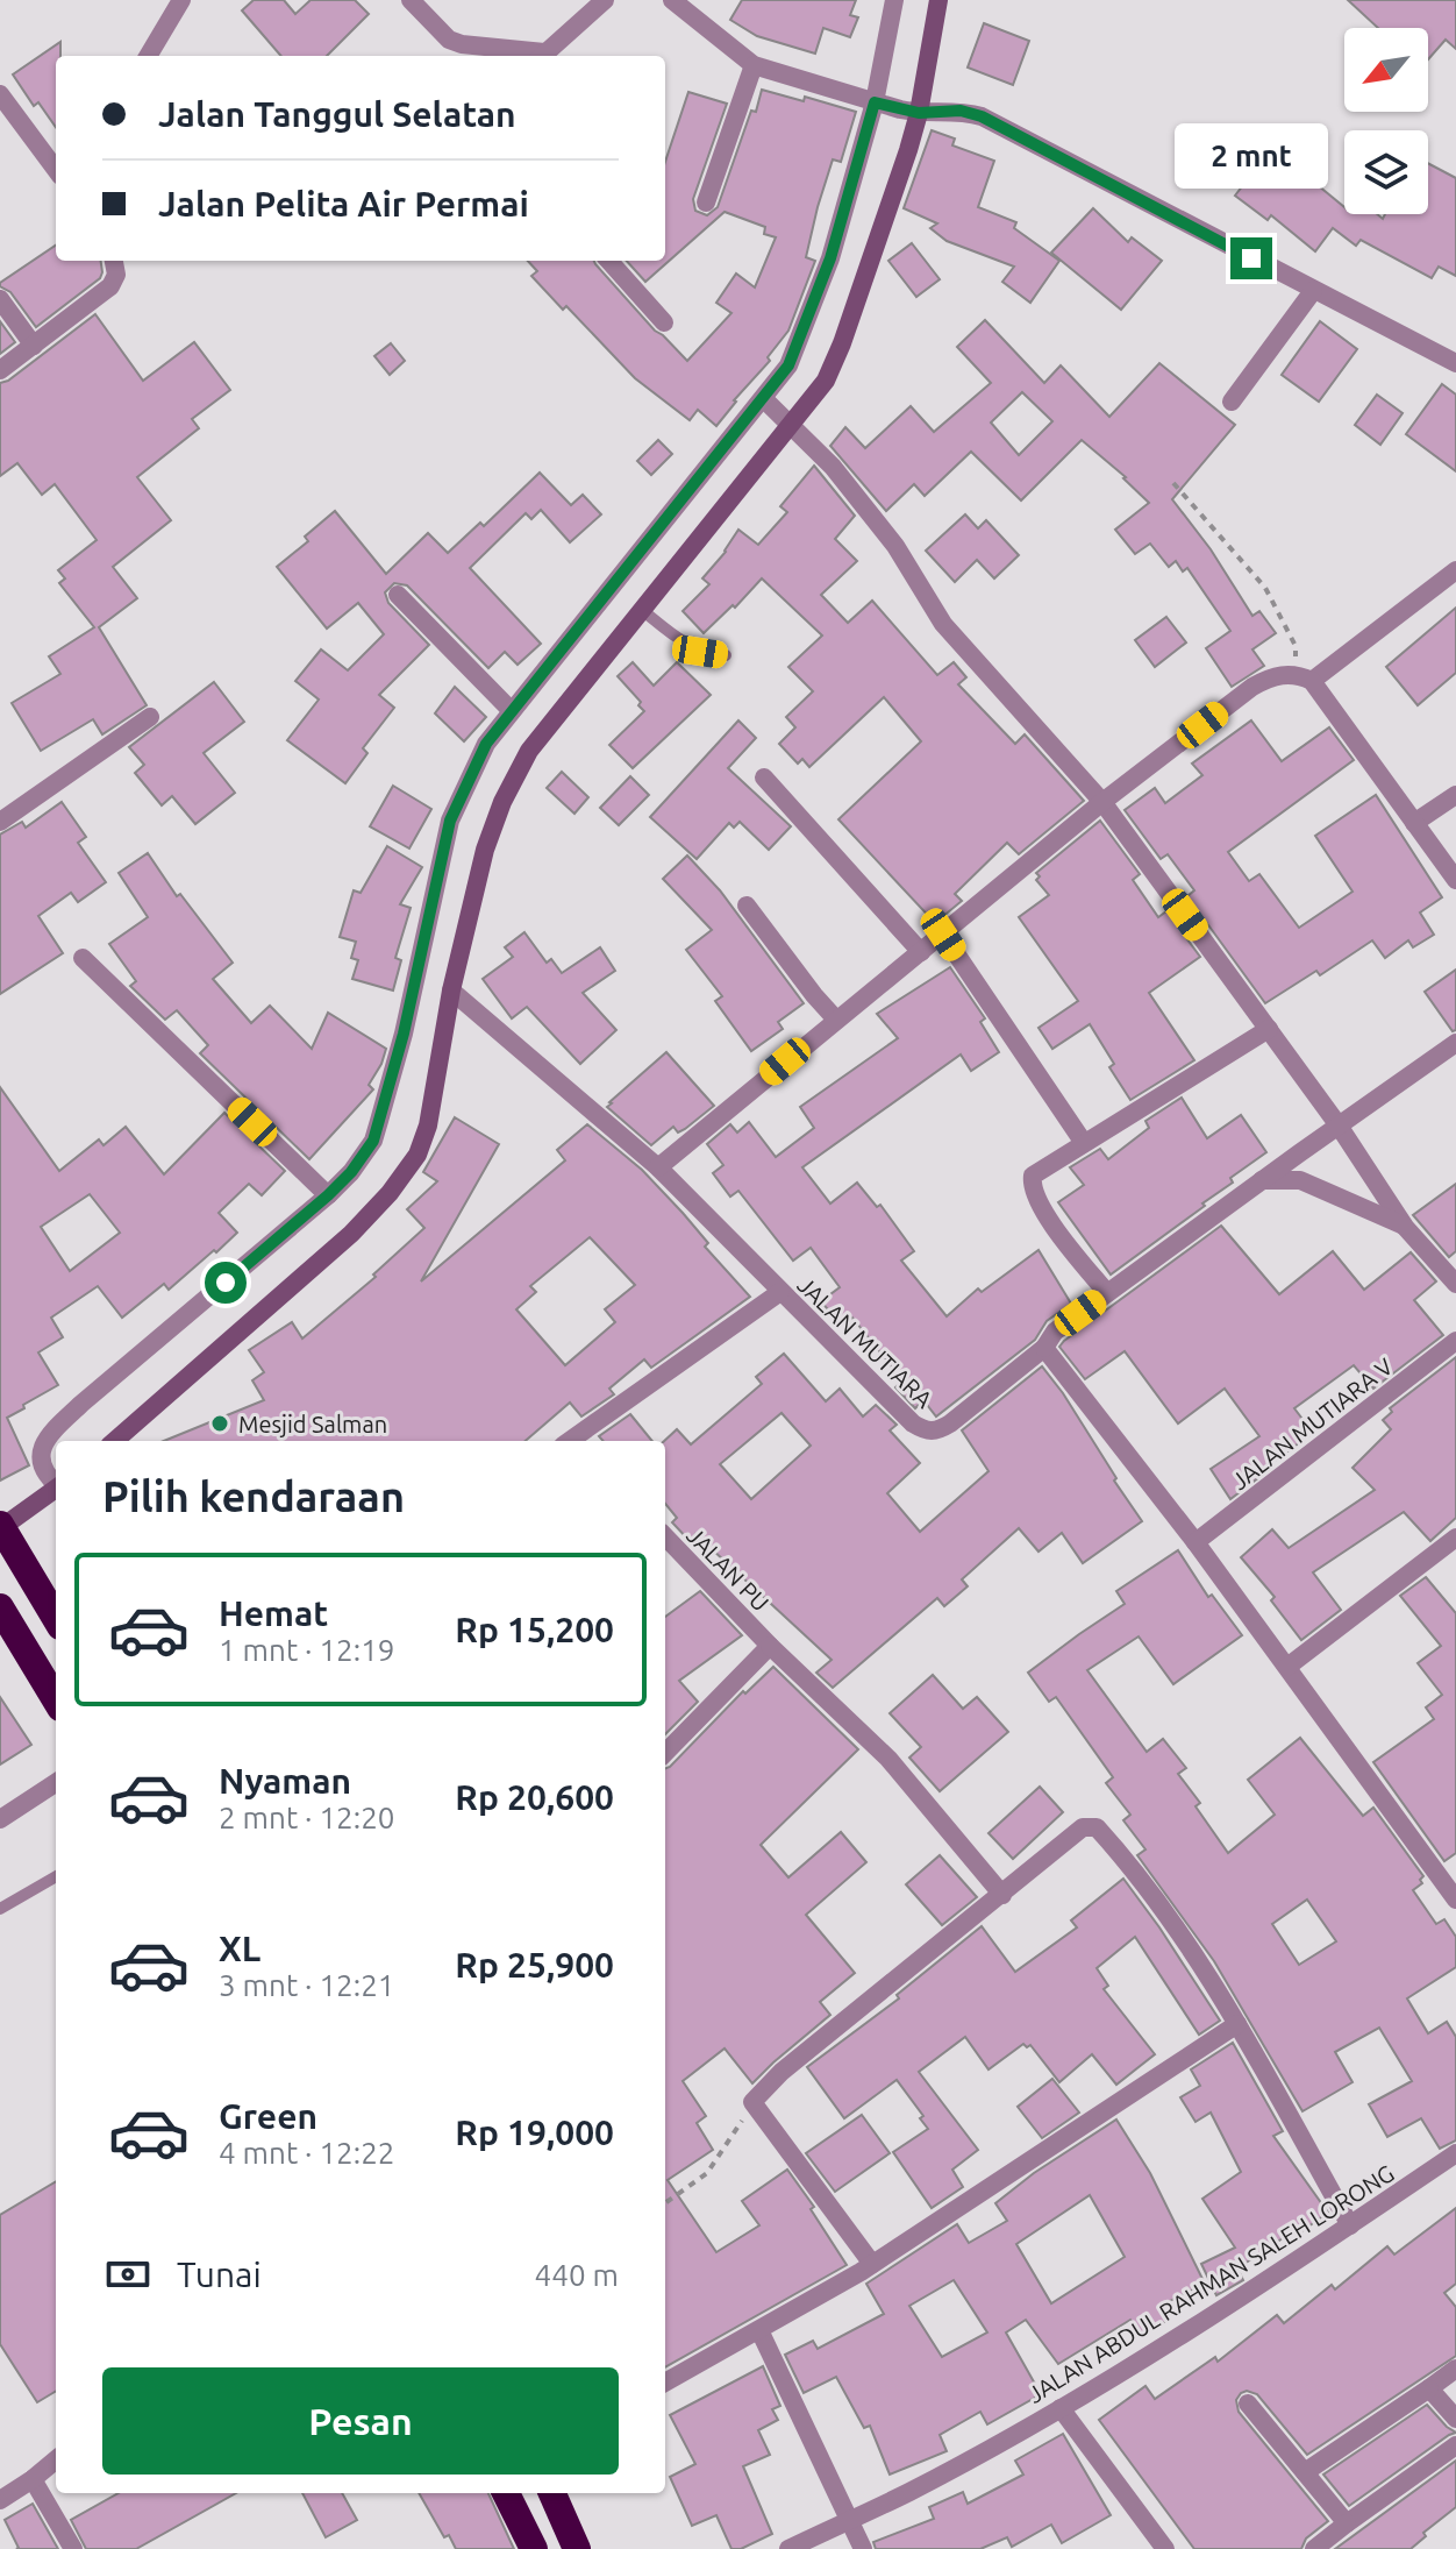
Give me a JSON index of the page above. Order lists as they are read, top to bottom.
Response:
{
  "streets": {
    "street": [
      "JALAN MUTIARA",
      "JALAN MUTIARA V",
      "JALAN PU",
      "JALAN ABDUL RAHMAN SALEH LORONG"
    ]
  },
  "places": ["Mesjid Salman"],
  "north": "bottom left",
  "page": {
    "banner": ["Jalan Tanggul Selatan", "Jalan Pelita Air Permai"],
    "bubble": "2 mnt",
    "heading": "Pilih kendaraan",
    "list": [
      {
        "name": "Hemat",
        "note": "1 mnt · 12:19",
        "value": "Rp 15,200"
      },
      {
        "name": "Nyaman",
        "note": "2 mnt · 12:20",
        "value": "Rp 20,600"
      },
      {
        "name": "XL",
        "note": "3 mnt · 12:21",
        "value": "Rp 25,900"
      },
      {
        "name": "Green",
        "note": "4 mnt · 12:22",
        "value": "Rp 19,000"
      }
    ],
    "pay": ["Tunai", "440 m"],
    "buttons": "Pesan"
  }
}
